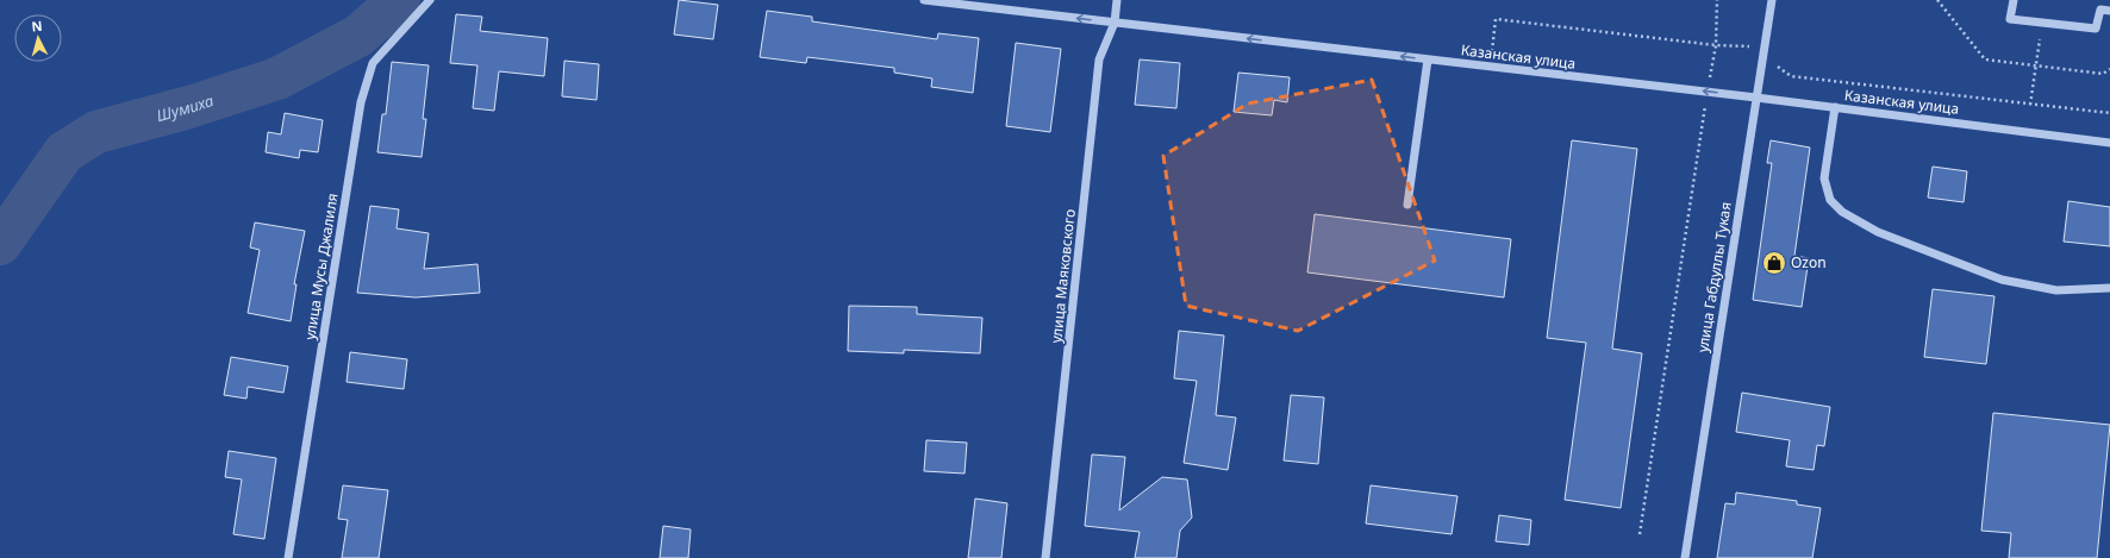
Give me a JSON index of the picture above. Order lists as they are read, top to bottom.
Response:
{
  "streets": {
    "street": [
      "Казанская улица",
      "улица Мусы Джалиля",
      "улица Маяковского",
      "улица Габдуллы Тукая"
    ]
  },
  "crossings": [
    ["Казанская улица", "улица Маяковского"],
    ["Казанская улица", "улица Габдуллы Тукая"]
  ],
  "one_way": ["Казанская улица"],
  "water": ["Шумиха"],
  "places": {
    "shop": ["Ozon"]
  },
  "north": "top"
}
